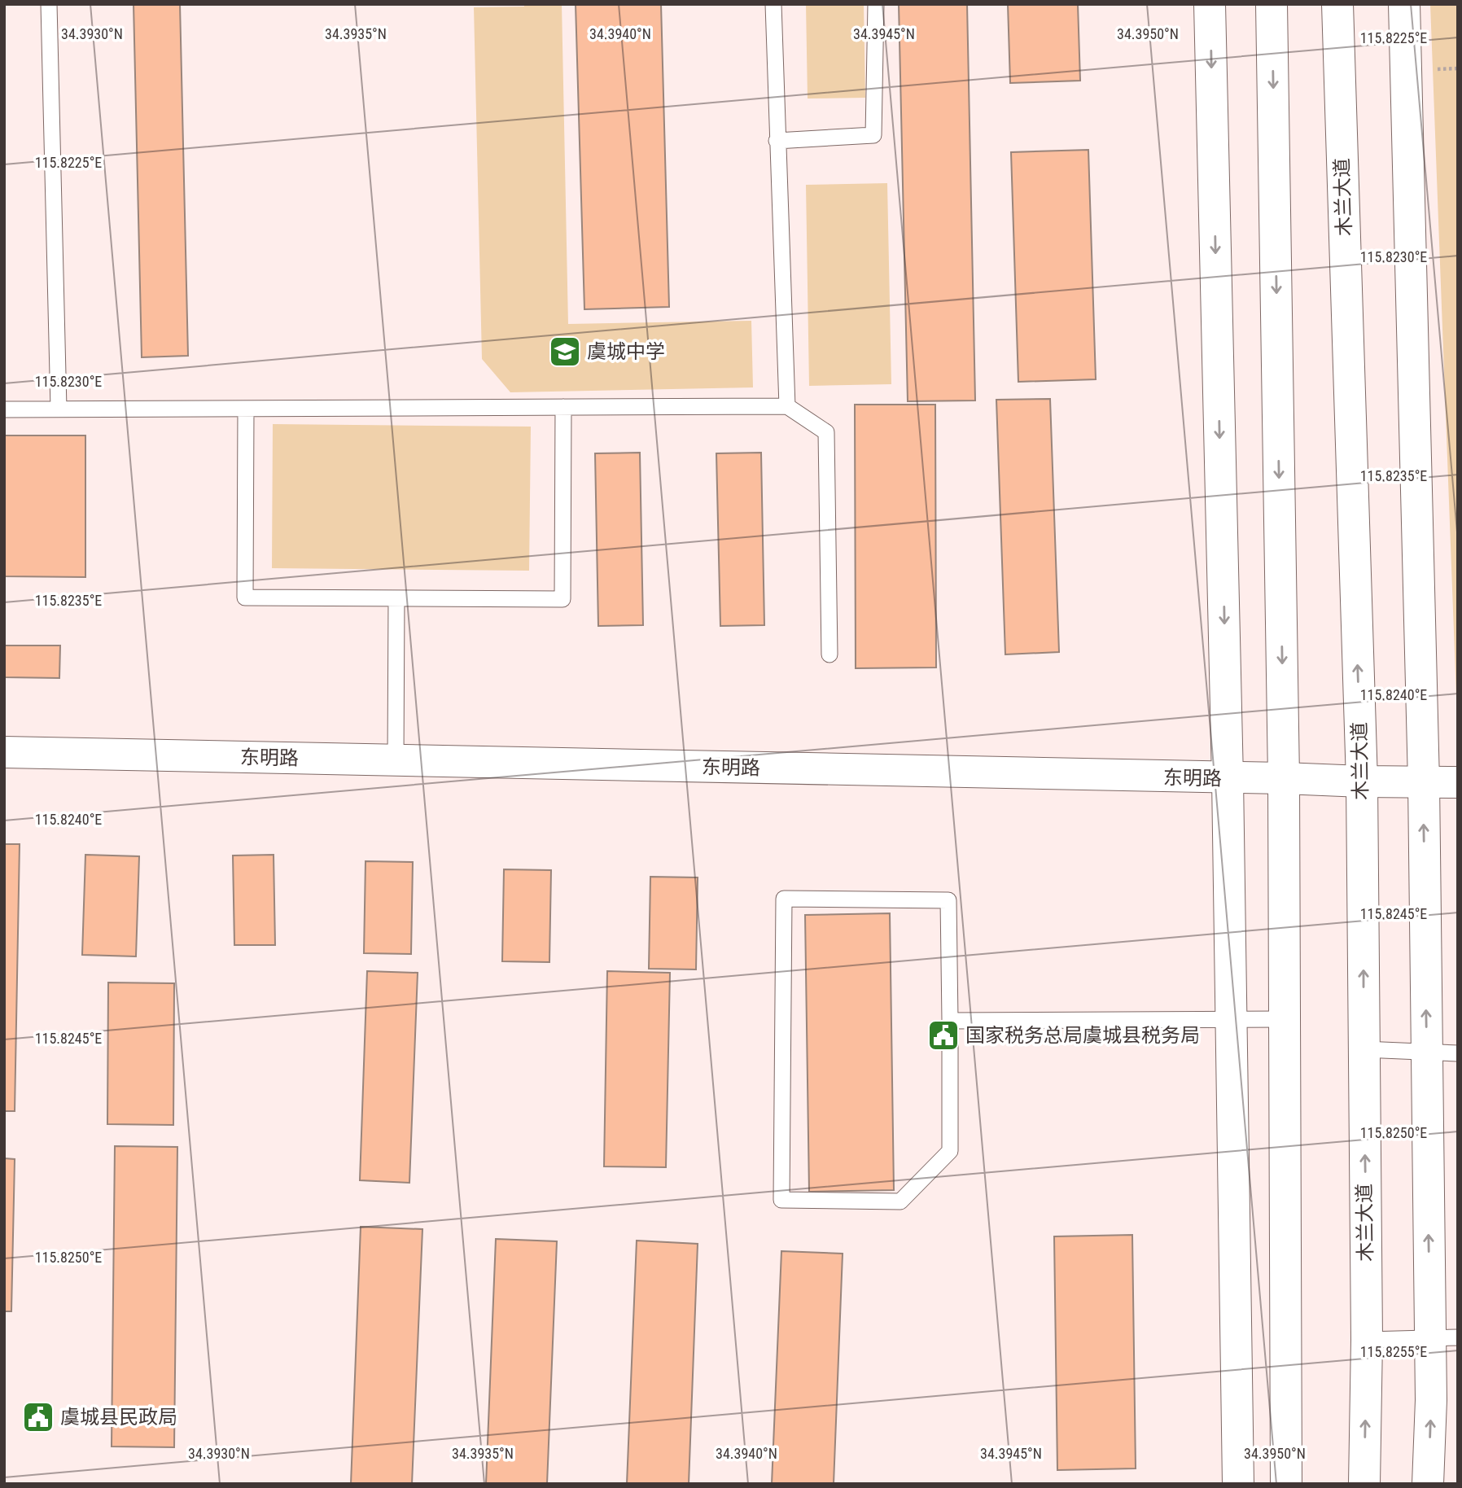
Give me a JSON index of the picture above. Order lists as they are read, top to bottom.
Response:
{
  "streets": {
    "main road": ["木兰大道", "东明路"]
  },
  "crossings": [
    ["木兰大道", "东明路"]
  ],
  "places": {
    "school or university": ["虞城中学"],
    "public building": ["国家税务总局虞城县税务局", "虞城县民政局"]
  },
  "coordinates": [
    "34.3930°N",
    "34.3935°N",
    "34.3940°N",
    "34.3945°N",
    "34.3950°N",
    "115.8225°E",
    "115.8230°E",
    "115.8235°E",
    "115.8240°E",
    "115.8245°E",
    "115.8250°E",
    "115.8255°E"
  ]
}
